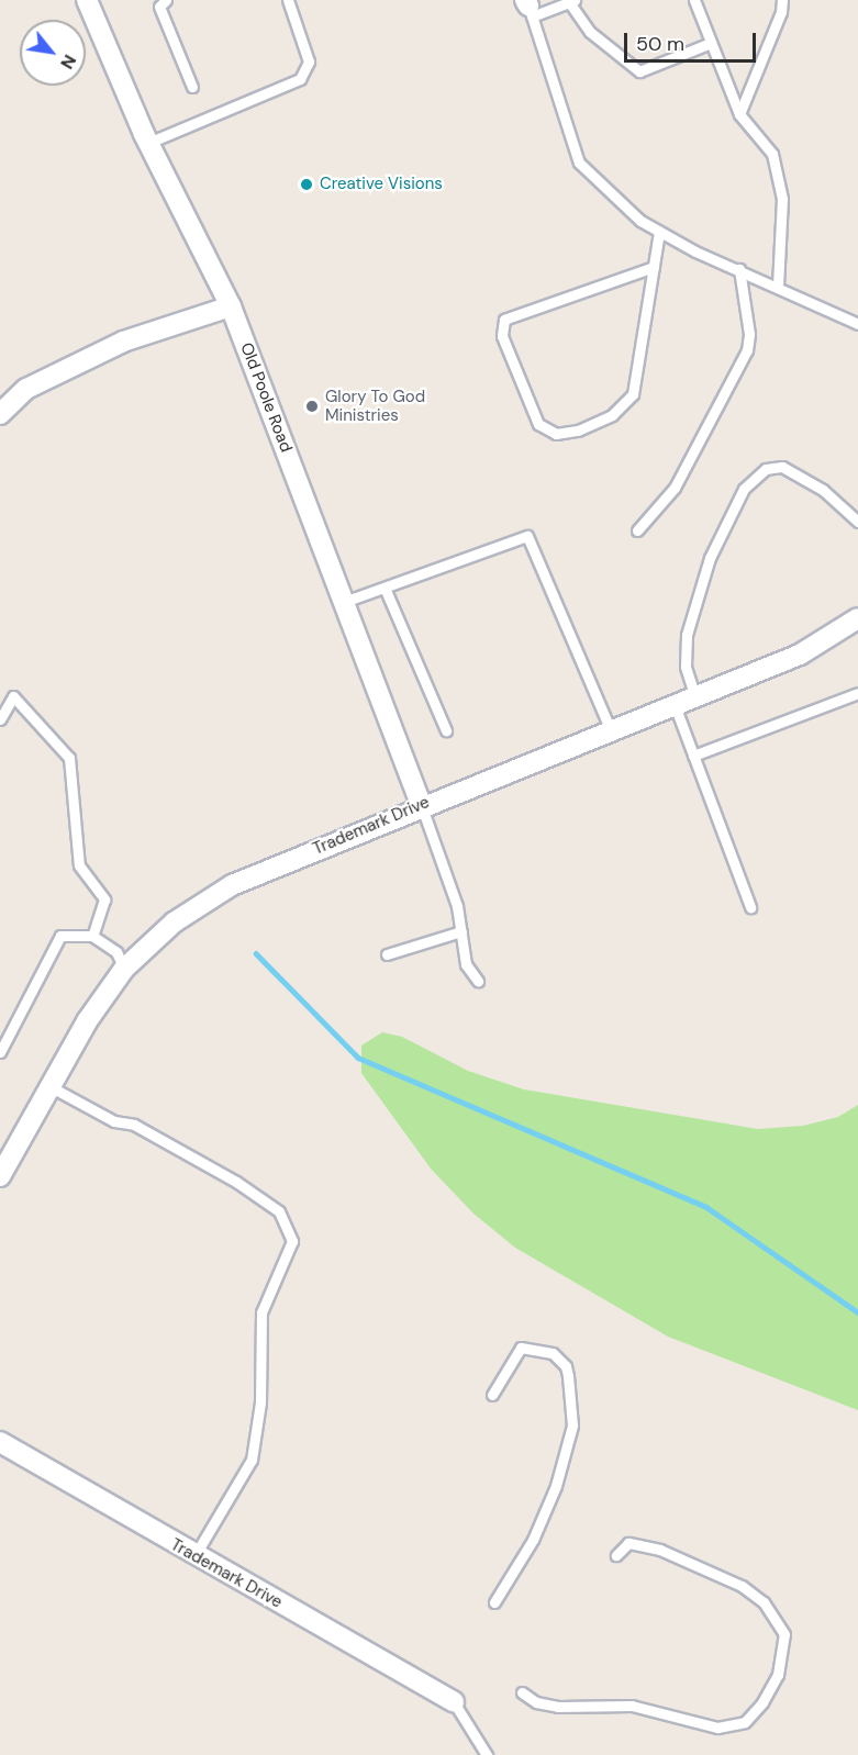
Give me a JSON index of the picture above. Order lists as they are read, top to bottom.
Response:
{
  "streets": {
    "street": ["Old Poole Road", "Trademark Drive"]
  },
  "crossings": [
    ["Old Poole Road", "Trademark Drive"]
  ],
  "places": ["Creative Visions", "Glory To God Ministries"],
  "scale_bar": "50 m",
  "north": "bottom right"
}
